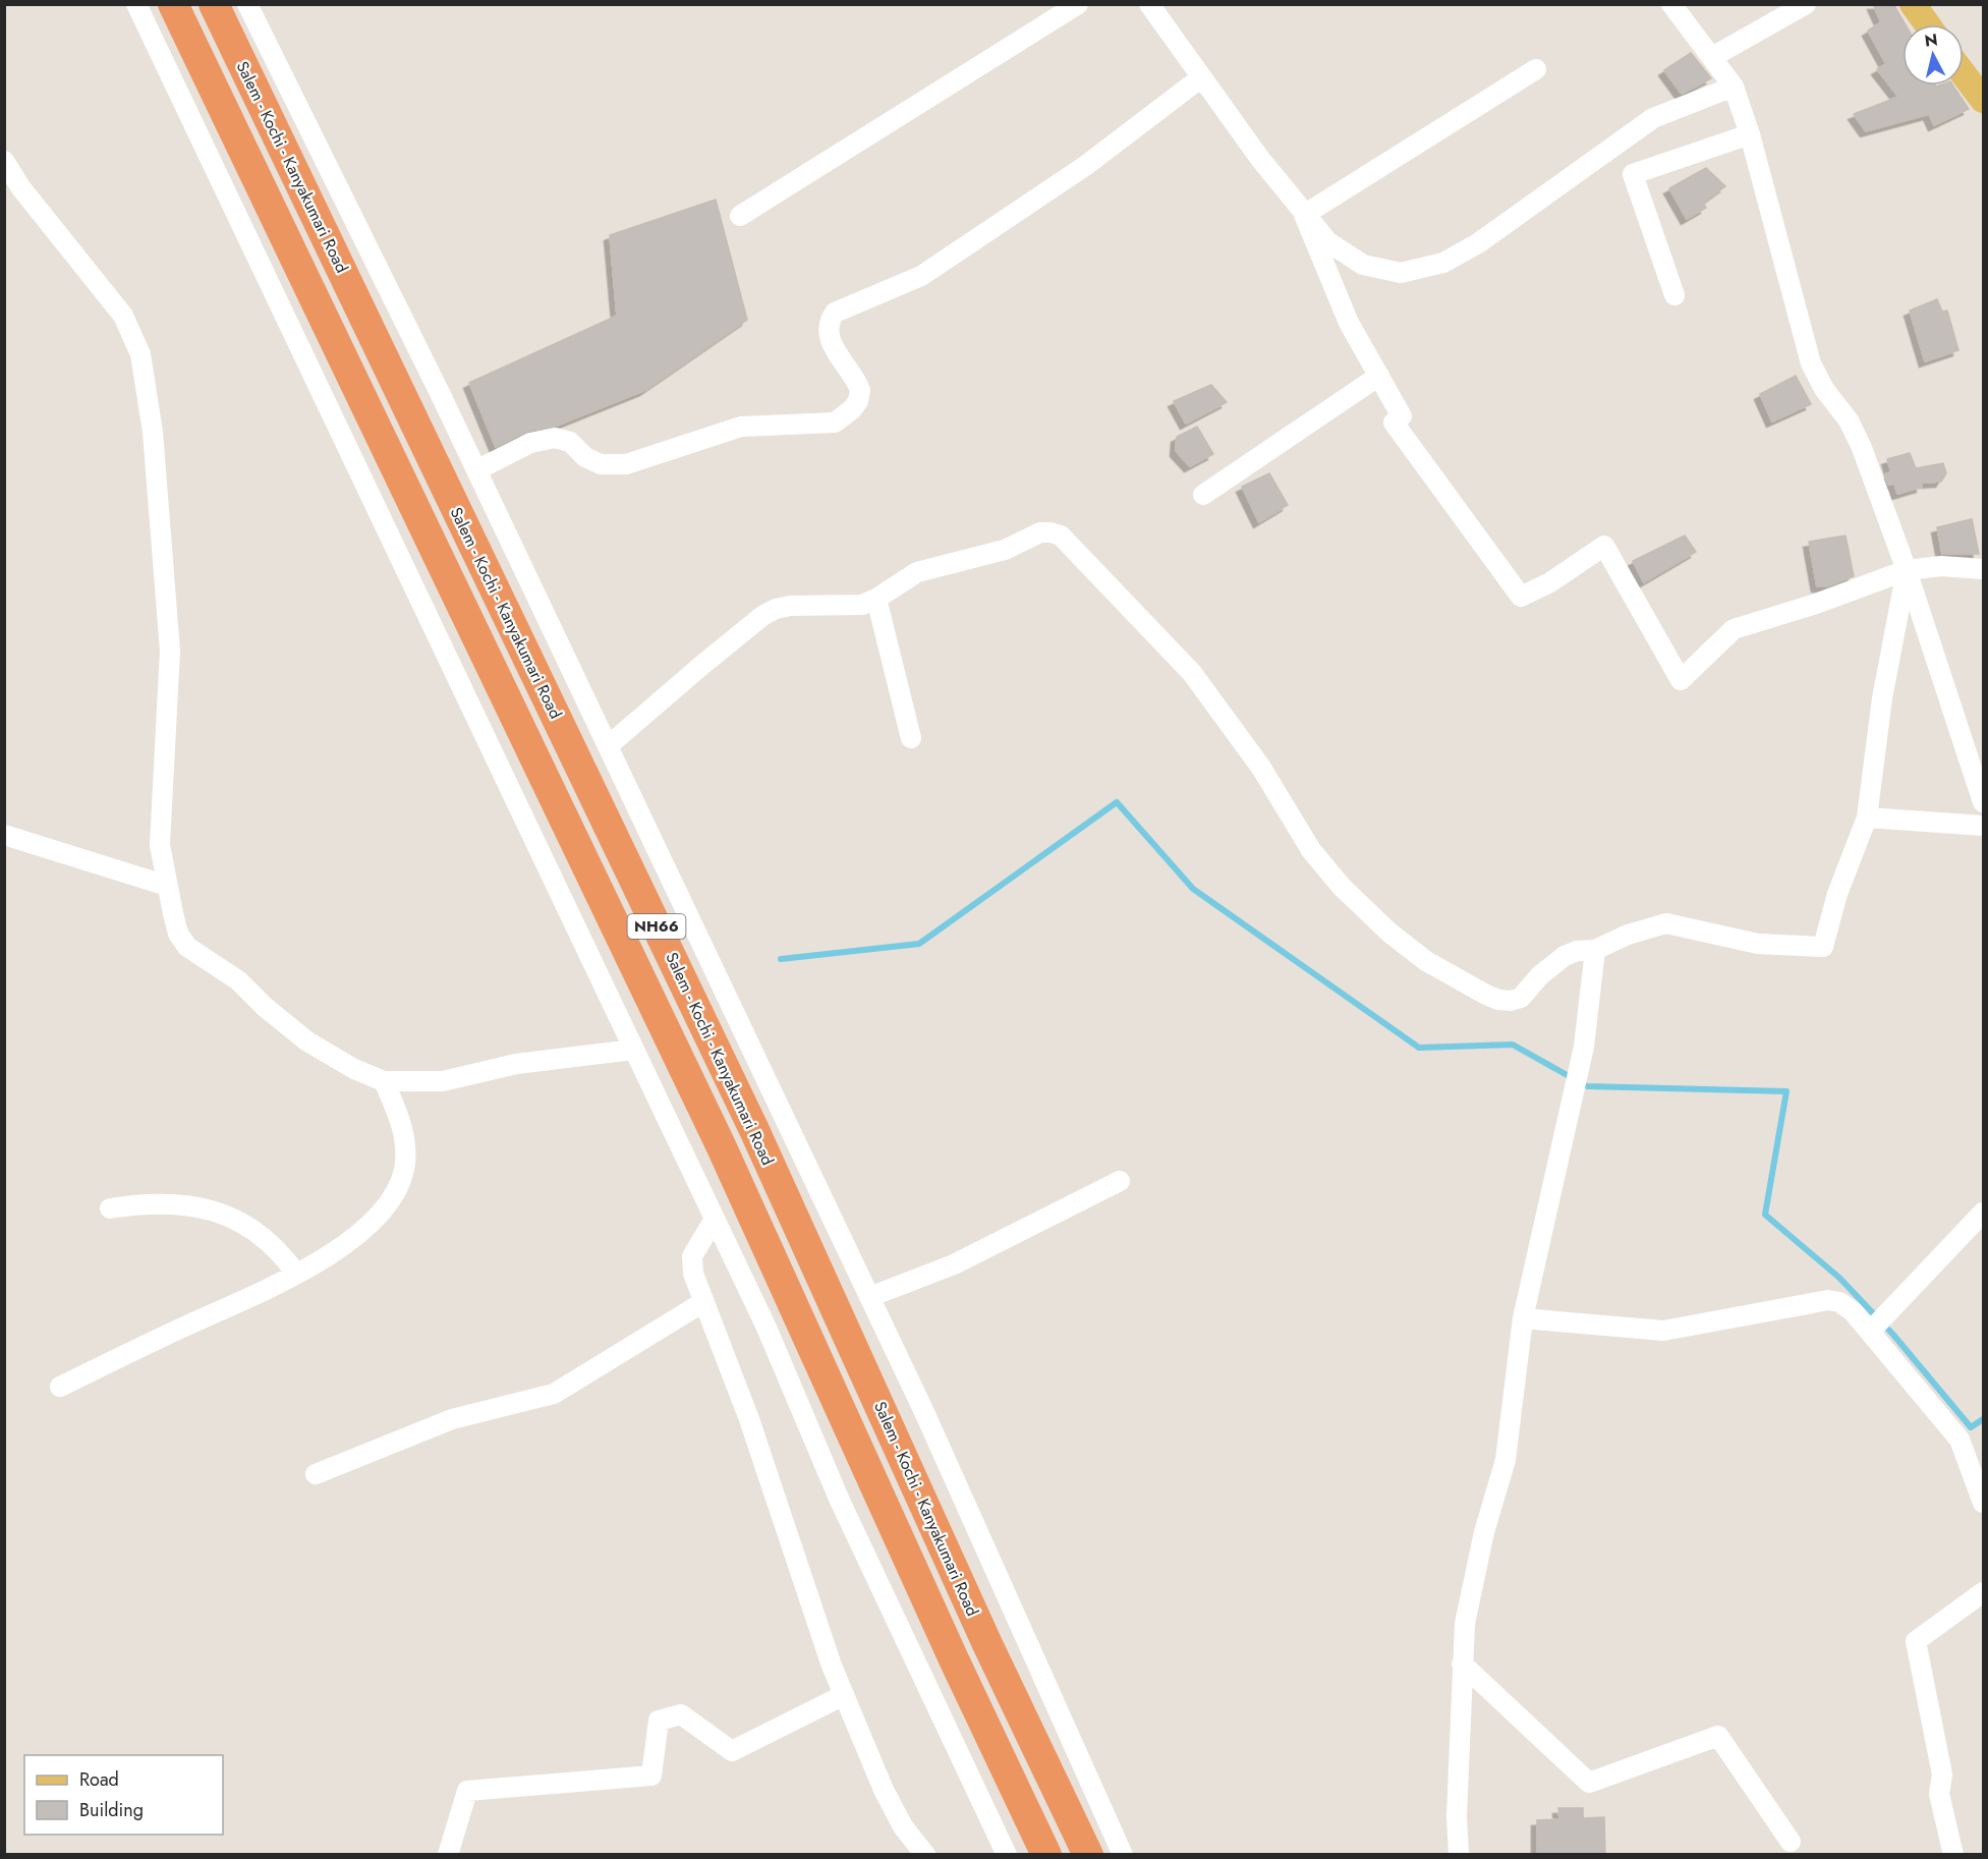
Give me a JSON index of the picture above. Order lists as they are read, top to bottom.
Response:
{
  "streets": {
    "highway": ["Salem - Kochi - Kanyakumari Road", "NH66"]
  },
  "legend": ["Road", "Building"],
  "north": "top"
}
